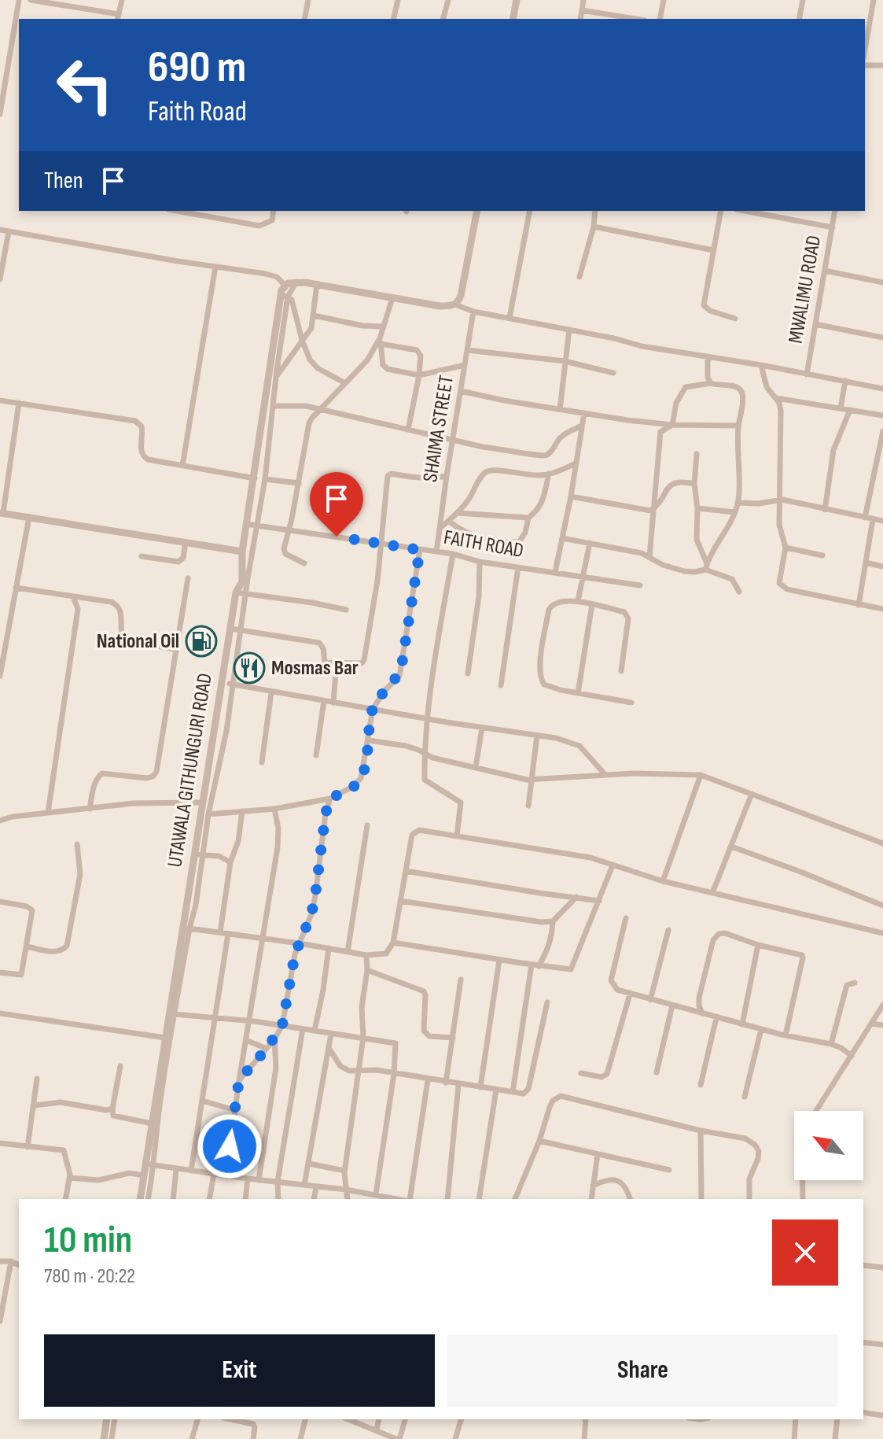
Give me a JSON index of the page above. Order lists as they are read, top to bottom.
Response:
{
  "streets": {
    "street": [
      "MWALIMU ROAD",
      "SHAIMA STREET",
      "FAITH ROAD",
      "UTAWALA GITHUNGURI ROAD"
    ]
  },
  "crossings": [
    ["SHAIMA STREET", "FAITH ROAD"],
    ["FAITH ROAD", "UTAWALA GITHUNGURI ROAD"]
  ],
  "places": {
    "fuel station": ["National Oil"],
    "restaurant": ["Mosmas Bar"]
  },
  "north": "top left",
  "page": {
    "turn": ["690 m", "Faith Road"],
    "then": "Then",
    "heading": ["10 min", "780 m · 20:22"],
    "buttons": ["Exit", "Share"]
  }
}
